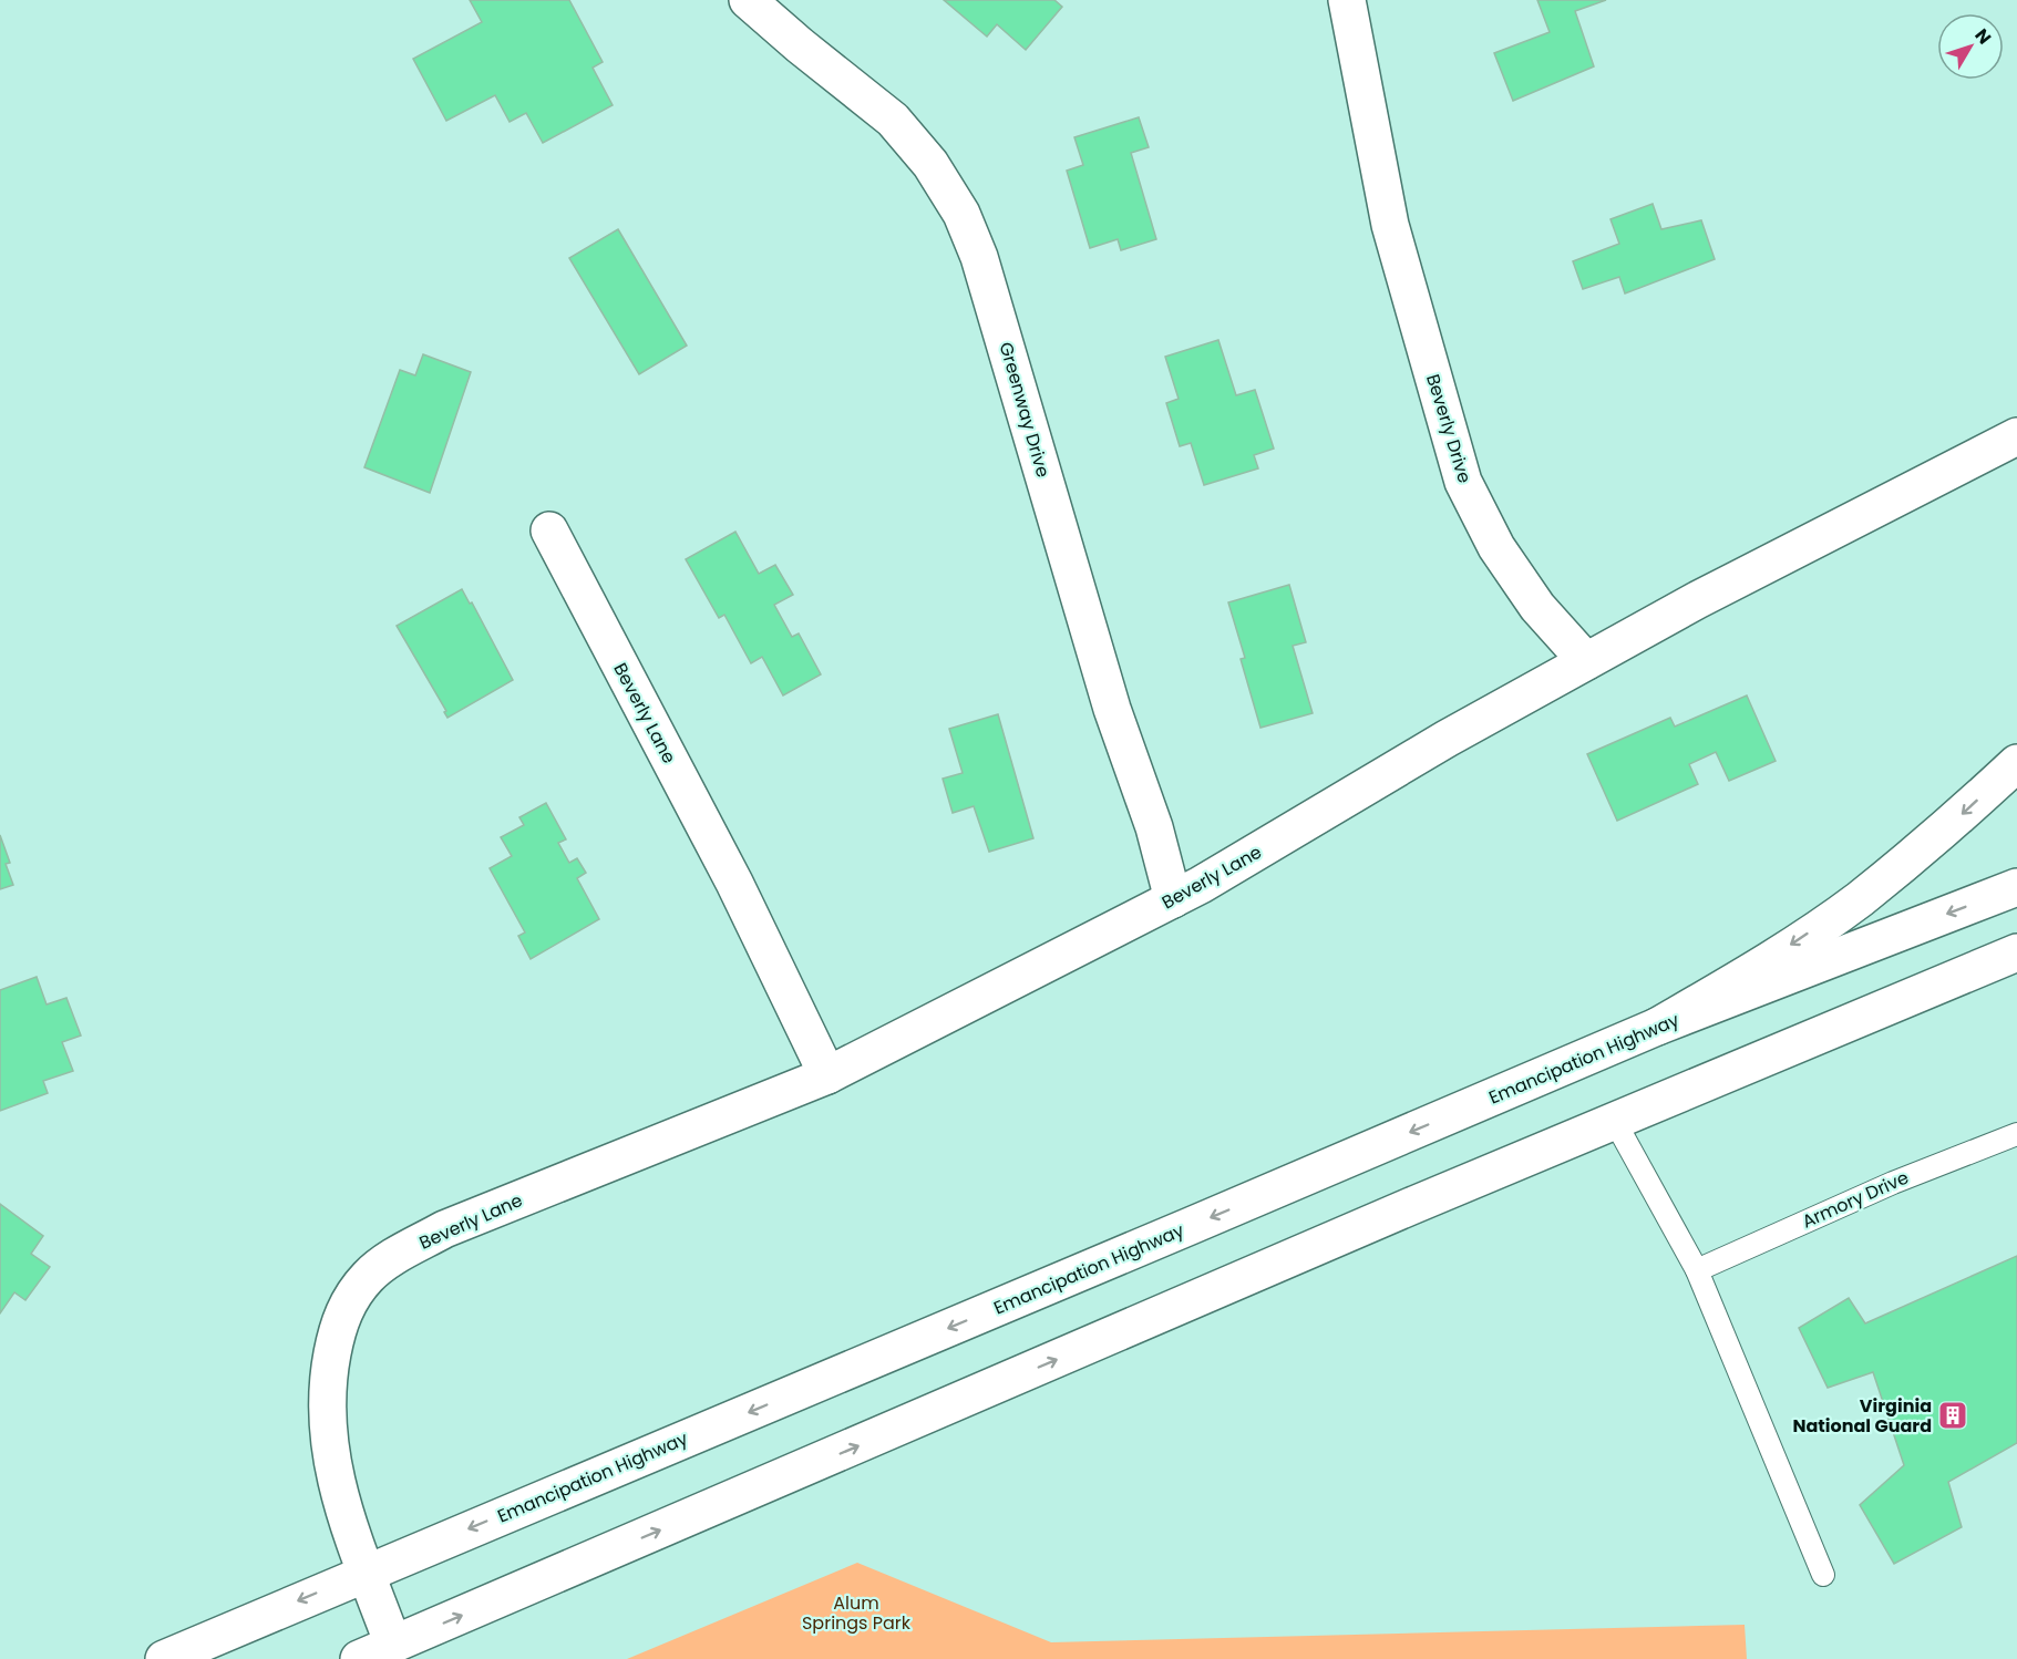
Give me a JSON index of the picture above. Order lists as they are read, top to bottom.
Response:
{
  "streets": {
    "main road": [
      "Greenway Drive",
      "Beverly Drive",
      "Beverly Lane",
      "Emancipation Highway"
    ],
    "lane": ["Armory Drive"]
  },
  "crossings": [
    ["Greenway Drive", "Beverly Lane"],
    ["Beverly Drive", "Beverly Lane"],
    ["Beverly Lane", "Emancipation Highway"]
  ],
  "parks": ["Alum Springs Park"],
  "places": {
    "building": ["Virginia National Guard"]
  },
  "north": "top right"
}
